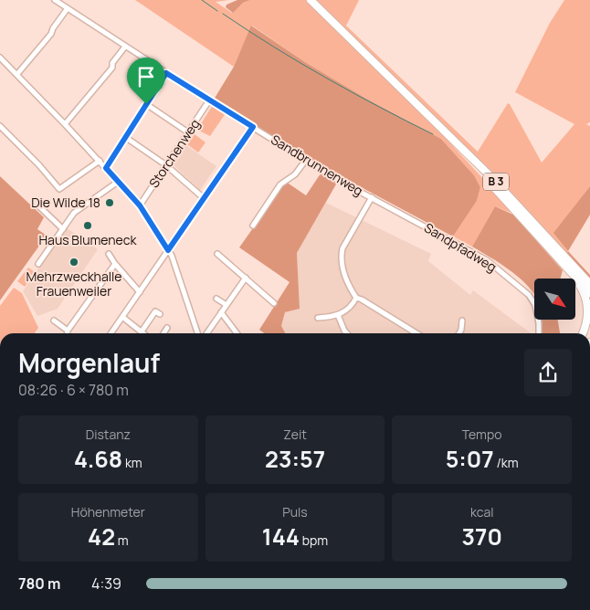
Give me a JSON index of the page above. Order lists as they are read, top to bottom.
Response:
{
  "streets": {
    "main road": ["B 3"],
    "street": ["Storchenweg", "Sandbrunnenweg", "Sandpfadweg"]
  },
  "crossings": [
    ["Storchenweg", "Sandbrunnenweg"],
    ["Sandbrunnenweg", "Sandpfadweg"]
  ],
  "places": ["Die Wilde 18", "Haus Blumeneck", "Mehrzweckhalle Frauenweiler"],
  "north": "bottom right",
  "page": {
    "heading": ["Morgenlauf", "08:26 · 6 × 780 m"],
    "stats": [
      ["Distanz", "4.68 km"],
      ["Zeit", "23:57"],
      ["Tempo", "5:07 /km"],
      ["Höhenmeter", "42 m"],
      ["Puls", "144 bpm"],
      ["kcal", "370"]
    ],
    "list": [
      {
        "name": "780 m",
        "note": "4:39"
      }
    ]
  }
}
